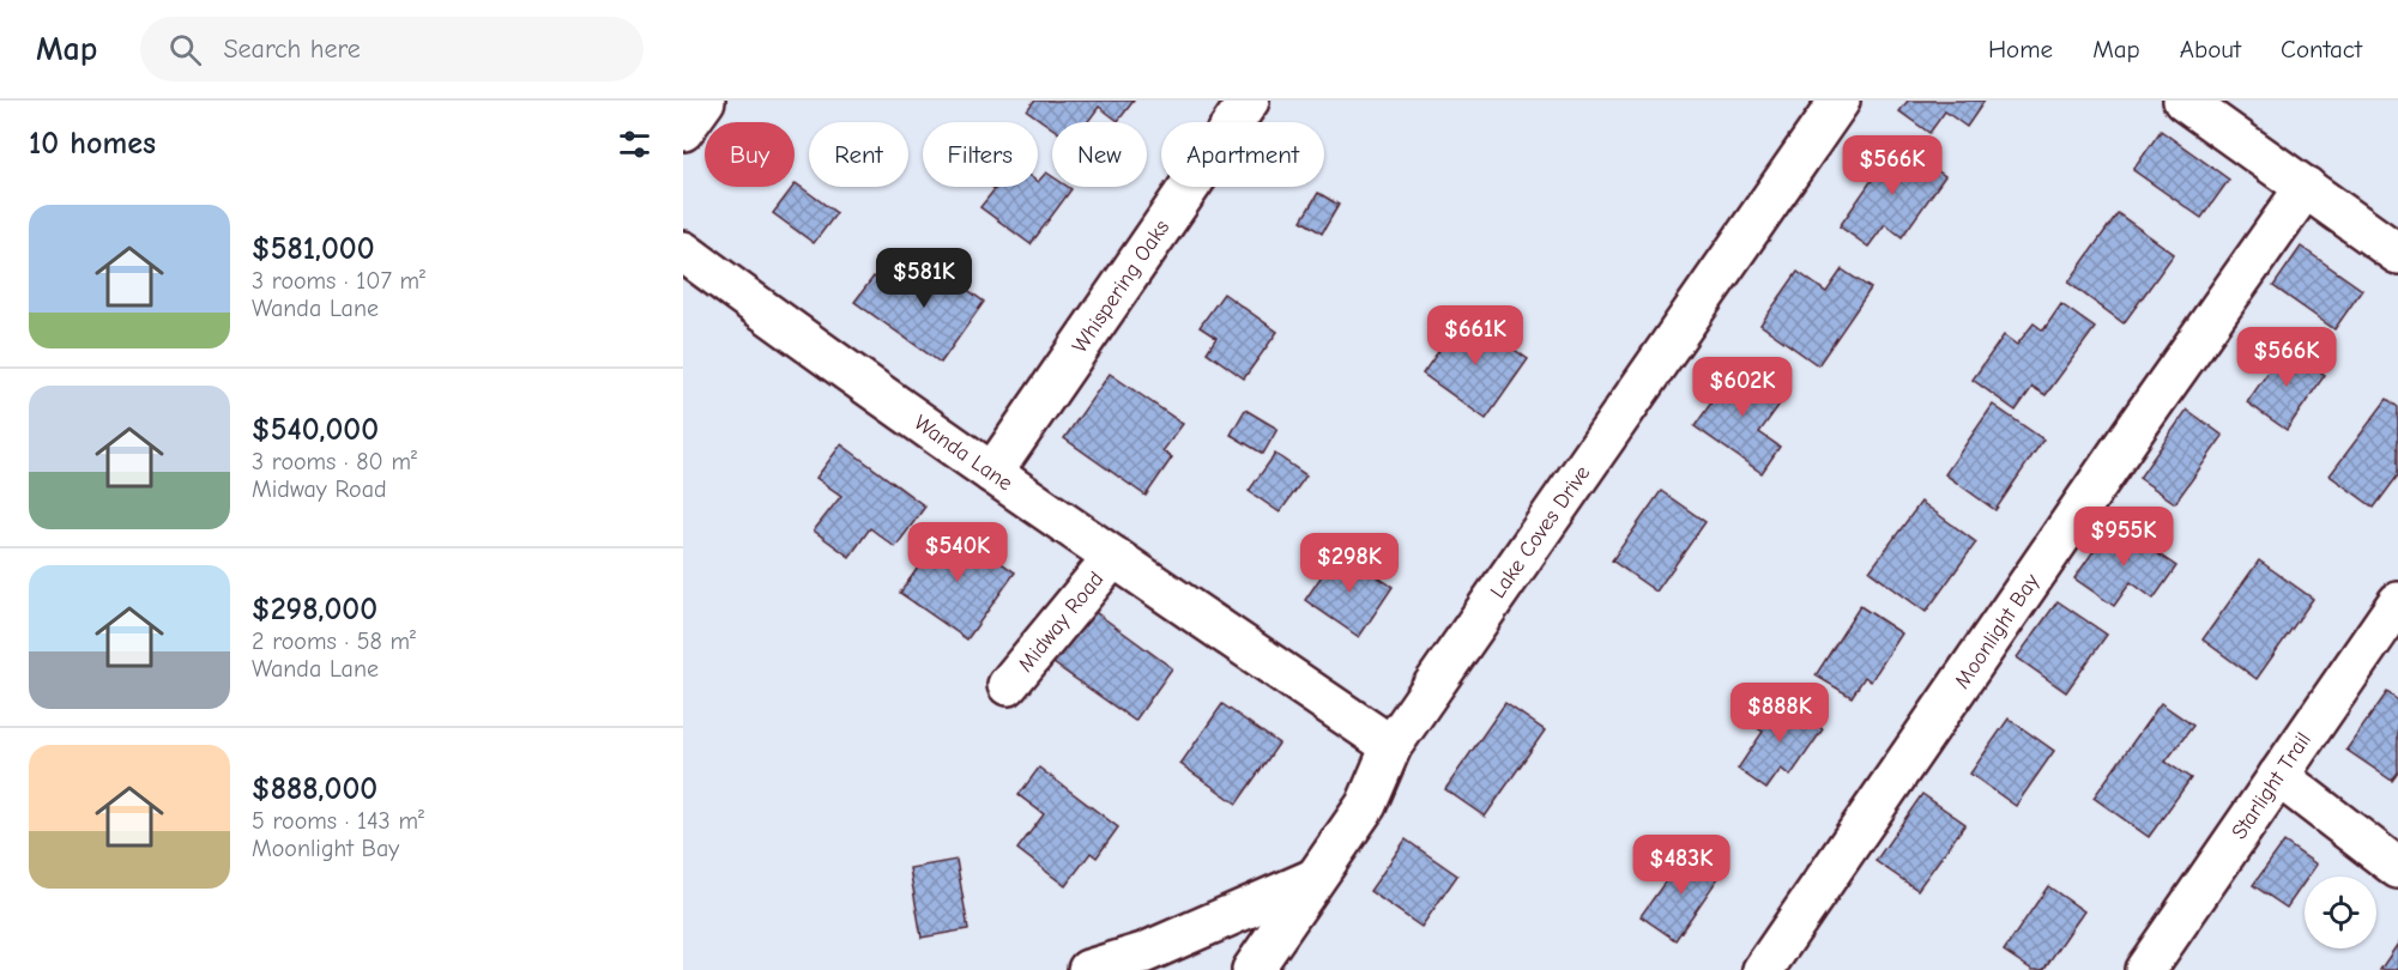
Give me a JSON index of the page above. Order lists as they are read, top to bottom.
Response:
{
  "streets": {
    "street": [
      "Whispering Oaks",
      "Wanda Lane",
      "Lake Coves Drive",
      "Midway Road",
      "Moonlight Bay",
      "Starlight Trail"
    ]
  },
  "crossings": [
    ["Whispering Oaks", "Wanda Lane"],
    ["Wanda Lane", "Lake Coves Drive"],
    ["Wanda Lane", "Midway Road"]
  ],
  "page": {
    "header": "Map",
    "search": "Search here",
    "nav": [
      "Home",
      "Map",
      "About",
      "Contact"
    ],
    "heading": "10 homes",
    "chip": [
      "Buy",
      "Rent",
      "Filters",
      "New",
      "Apartment"
    ],
    "price": [
      "$566K",
      "$581K",
      "$661K",
      "$566K",
      "$602K",
      "$955K",
      "$540K",
      "$298K",
      "$888K",
      "$483K"
    ],
    "list": [
      {
        "name": "$581,000",
        "note": "3 rooms · 107 m² · Wanda Lane"
      },
      {
        "name": "$540,000",
        "note": "3 rooms · 80 m² · Midway Road"
      },
      {
        "name": "$298,000",
        "note": "2 rooms · 58 m² · Wanda Lane"
      },
      {
        "name": "$888,000",
        "note": "5 rooms · 143 m² · Moonlight Bay"
      }
    ]
  }
}
